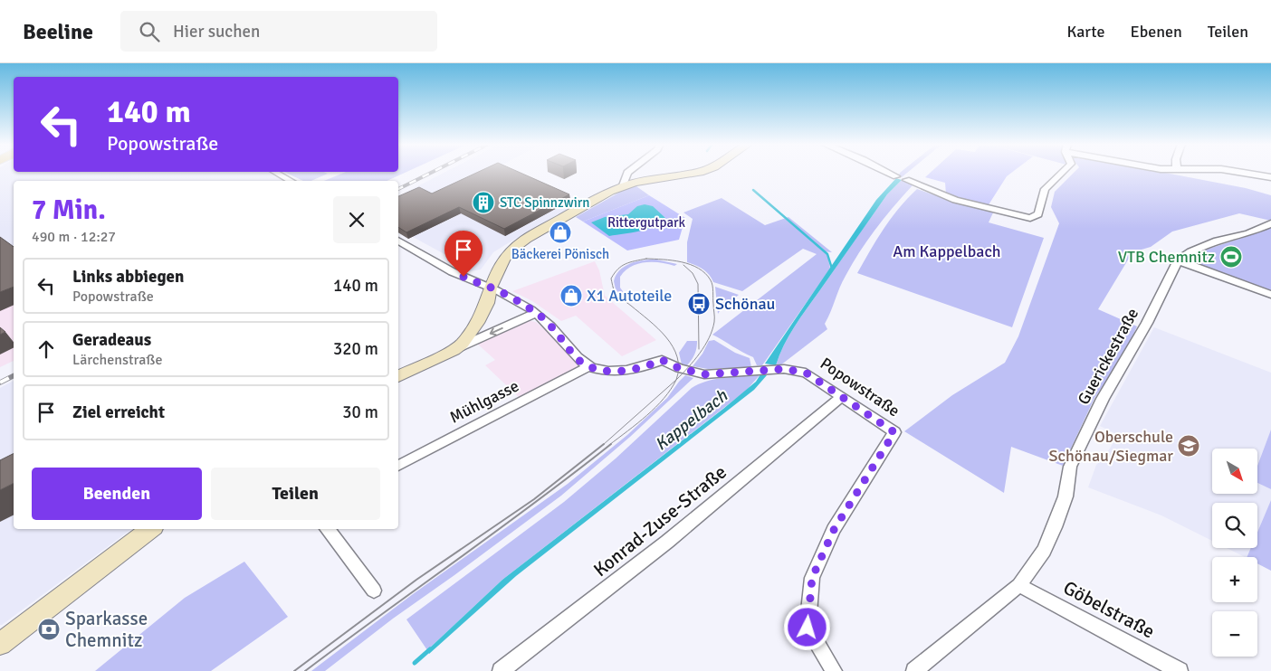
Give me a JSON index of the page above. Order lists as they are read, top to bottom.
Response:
{
  "streets": {
    "street": [
      "Guerickestraße",
      "Popowstraße",
      "Mühlgasse",
      "Konrad-Zuse-Straße",
      "Göbelstraße"
    ]
  },
  "crossings": [
    ["Guerickestraße", "Göbelstraße"],
    ["Popowstraße", "Mühlgasse"],
    ["Popowstraße", "Konrad-Zuse-Straße"]
  ],
  "water": ["Kappelbach"],
  "parks": ["Rittergutpark", "Am Kappelbach"],
  "places": {
    "building": ["STC Spinnzwirn"],
    "shop": ["Bäckerei Pönisch", "X1 Autoteile"],
    "sports": ["VTB Chemnitz"],
    "bus stop": ["Schönau"],
    "school or university": ["Oberschule Schönau/Siegmar"],
    "bank": ["Sparkasse Chemnitz"]
  },
  "north": "bottom right",
  "page": {
    "header": "Beeline",
    "search": "Hier suchen",
    "nav": ["Karte", "Ebenen", "Teilen"],
    "turn": ["140 m", "Popowstraße"],
    "heading": ["7 Min.", "490 m · 12:27"],
    "list": [
      {
        "name": "Links abbiegen",
        "note": "Popowstraße",
        "value": "140 m"
      },
      {
        "name": "Geradeaus",
        "note": "Lärchenstraße",
        "value": "320 m"
      },
      {
        "name": "Ziel erreicht",
        "value": "30 m"
      }
    ],
    "map_buttons": ["+", "−"],
    "buttons": ["Beenden", "Teilen"]
  }
}
